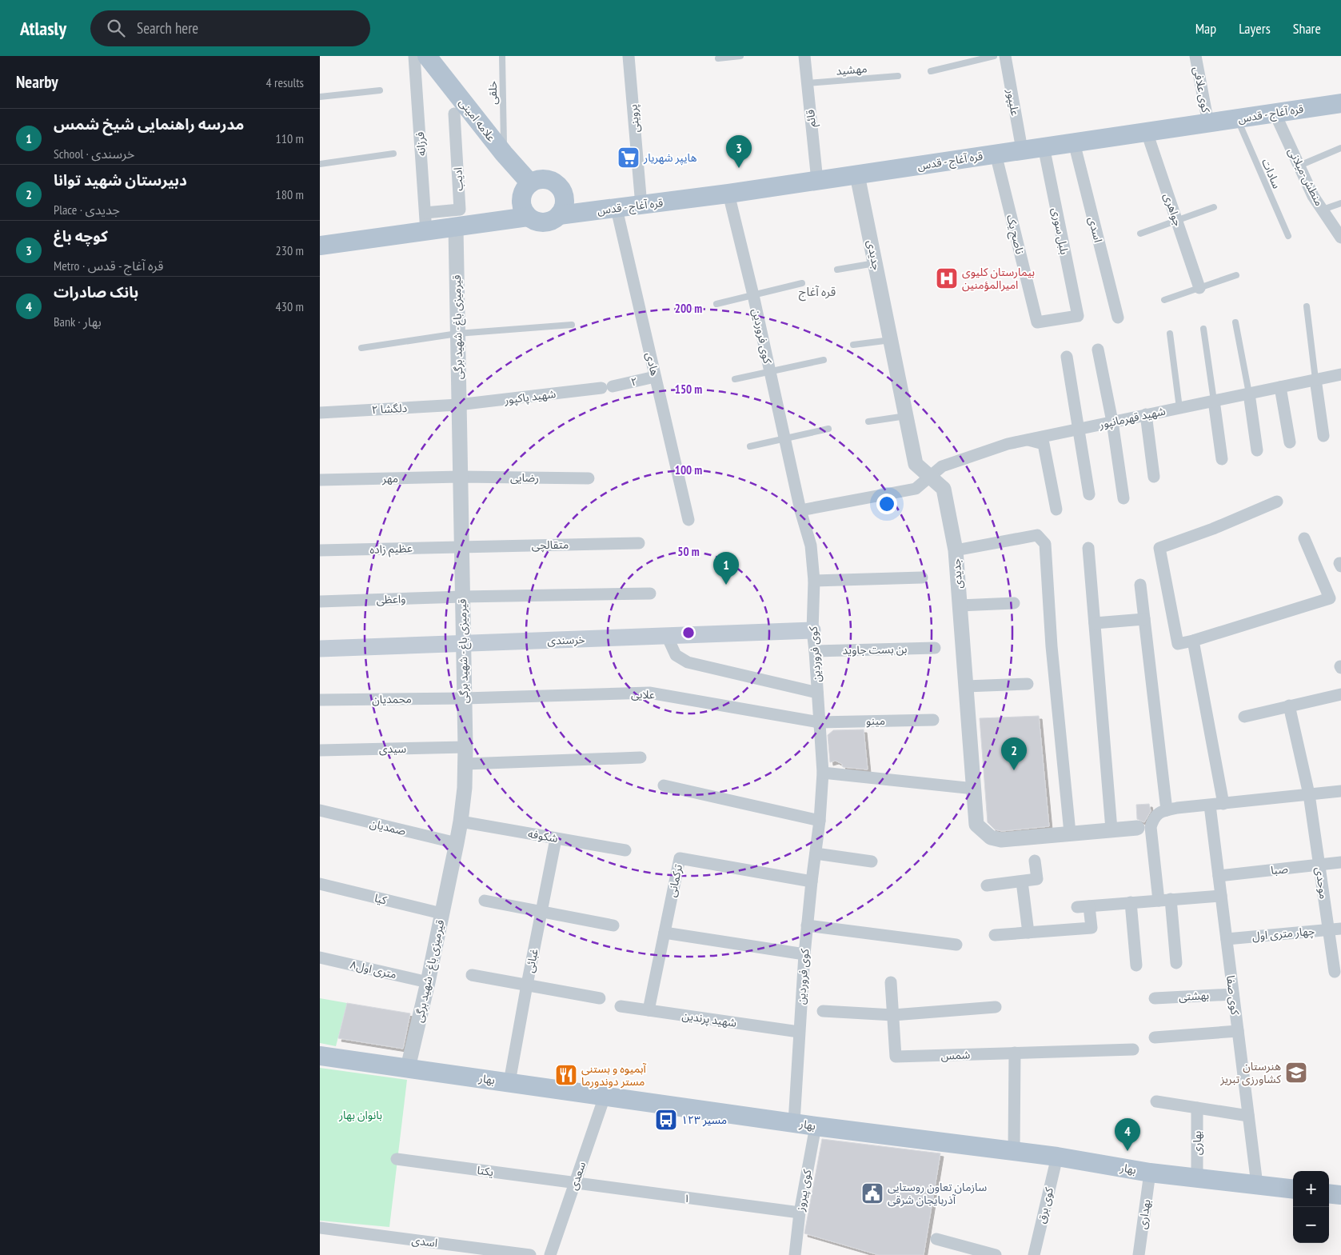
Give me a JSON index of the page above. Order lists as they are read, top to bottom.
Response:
{
  "streets": {
    "main road": [
      "قره آغاج - قدس",
      "علامه امینی",
      "خرسندی",
      "بهار"
    ],
    "street": [
      "کوی علافی",
      "علیپور",
      "پروینی",
      "قائم",
      "فرزانه",
      "منطش-میلانی",
      "ادیب",
      "جواهری",
      "اسدی",
      "بلبل سوری",
      "ناصح یک",
      "جدیدی",
      "قیرمیزی باغ - شهید برگی",
      "کوی فروردین",
      "هادی",
      "۲",
      "شهید پاکپور",
      "دلگشا ۲",
      "شهید قهرمانپور",
      "رضایی",
      "مهر",
      "متقالچی",
      "عظیم زاده",
      "واعظی",
      "بن بست جاوید",
      "علایی",
      "محمدیان",
      "مینو",
      "سیدی",
      "صمدیان",
      "شکوفه",
      "صبا",
      "ترکمانی",
      "موحدی",
      "کیا",
      "چهار متری اول",
      "غبائی",
      "۸متری اول",
      "کوی صفا",
      "بهشتی",
      "شهید پرندین",
      "شمس",
      "بهاری",
      "یکتا",
      "سعدی",
      "کوی پیروز",
      "۱",
      "کوی برق",
      "بهداری"
    ],
    "lane": ["مهشید", "خلقی", "سادات"]
  },
  "crossings": [
    ["مهشید", "قائم"],
    ["کوی علافی", "قره آغاج - قدس"],
    ["خلقی", "علامه امینی"],
    ["علیپور", "قره آغاج - قدس"],
    ["قره آغاج - قدس", "پروینی"],
    ["قره آغاج - قدس", "قائم"],
    ["قره آغاج - قدس", "علامه امینی"],
    ["قره آغاج - قدس", "سادات"],
    ["قره آغاج - قدس", "منطش-میلانی"],
    ["قره آغاج - قدس", "جواهری"],
    ["قره آغاج - قدس", "اسدی"],
    ["قره آغاج - قدس", "بلبل سوری"],
    ["قره آغاج - قدس", "ناصح یک"],
    ["قره آغاج - قدس", "جدیدی"],
    ["قره آغاج - قدس", "کوی فروردین"],
    ["قره آغاج - قدس", "هادی"],
    ["فرزانه", "ادیب"],
    ["بلبل سوری", "ناصح یک"],
    ["جدیدی", "شهید قهرمانپور"],
    ["قیرمیزی باغ - شهید برگی", "شهید پاکپور"],
    ["قیرمیزی باغ - شهید برگی", "دلگشا ۲"],
    ["قیرمیزی باغ - شهید برگی", "رضایی"],
    ["قیرمیزی باغ - شهید برگی", "مهر"],
    ["قیرمیزی باغ - شهید برگی", "متقالچی"],
    ["قیرمیزی باغ - شهید برگی", "عظیم زاده"],
    ["قیرمیزی باغ - شهید برگی", "واعظی"],
    ["قیرمیزی باغ - شهید برگی", "خرسندی"],
    ["قیرمیزی باغ - شهید برگی", "علایی"],
    ["قیرمیزی باغ - شهید برگی", "محمدیان"],
    ["قیرمیزی باغ - شهید برگی", "سیدی"],
    ["قیرمیزی باغ - شهید برگی", "صمدیان"],
    ["قیرمیزی باغ - شهید برگی", "شکوفه"],
    ["قیرمیزی باغ - شهید برگی", "کیا"],
    ["قیرمیزی باغ - شهید برگی", "۸متری اول"],
    ["قیرمیزی باغ - شهید برگی", "بهار"],
    ["کوی فروردین", "شهید قهرمانپور"],
    ["کوی فروردین", "خرسندی"],
    ["کوی فروردین", "بن بست جاوید"],
    ["کوی فروردین", "علایی"],
    ["کوی فروردین", "مینو"],
    ["کوی فروردین", "ترکمانی"],
    ["کوی فروردین", "شهید پرندین"],
    ["کوی فروردین", "بهار"],
    ["هادی", "۲"],
    ["۲", "شهید پاکپور"],
    ["شهید پاکپور", "دلگشا ۲"],
    ["رضایی", "مهر"],
    ["متقالچی", "عظیم زاده"],
    ["علایی", "محمدیان"],
    ["علایی", "مینو"],
    ["شکوفه", "غبائی"],
    ["صبا", "موحدی"],
    ["صبا", "کوی صفا"],
    ["ترکمانی", "شهید پرندین"],
    ["موحدی", "چهار متری اول"],
    ["چهار متری اول", "کوی صفا"],
    ["غبائی", "بهار"],
    ["کوی صفا", "بهشتی"],
    ["کوی صفا", "بهار"],
    ["بهار", "بهاری"],
    ["بهار", "سعدی"],
    ["بهار", "کوی پیروز"],
    ["بهار", "کوی برق"],
    ["بهار", "بهداری"],
    ["یکتا", "سعدی"],
    ["یکتا", "۱"],
    ["سعدی", "۱"],
    ["کوی پیروز", "۱"]
  ],
  "districts": ["قره آغاج"],
  "parks": ["بانوان بهار"],
  "places": {
    "supermarket": ["هایپر شهریار"],
    "hospital": ["بیمارستان کلیوی امیرالمؤمنین"],
    "school or university": ["هنرستان کشاورزی تبریز"],
    "restaurant": ["آبمیوه و بستنی مستر دوندورما"],
    "bus stop": ["مسیر ۱۲۳"],
    "public building": ["سازمان تعاون روستایی آذربایجان شرقی"]
  },
  "page": {
    "header": "Atlasly",
    "search": "Search here",
    "nav": ["Map", "Layers", "Share"],
    "heading": ["Nearby", "4 results"],
    "list": [
      {
        "mark": "1",
        "name": "مدرسه راهنمایی شیخ شمس",
        "note": "School · خرسندی",
        "value": "110 m"
      },
      {
        "mark": "2",
        "name": "دبیرستان شهید توانا",
        "note": "Place · جدیدی",
        "value": "180 m"
      },
      {
        "mark": "3",
        "name": "کوچه باغ",
        "note": "Metro · قره آغاج - قدس",
        "value": "230 m"
      },
      {
        "mark": "4",
        "name": "بانک صادرات",
        "note": "Bank · بهار",
        "value": "430 m"
      }
    ],
    "pins": [
      "3",
      "1",
      "2",
      "4"
    ],
    "map_buttons": ["+", "−"]
  },
  "rings": [
    "200 m",
    "150 m",
    "100 m",
    "50 m"
  ]
}
